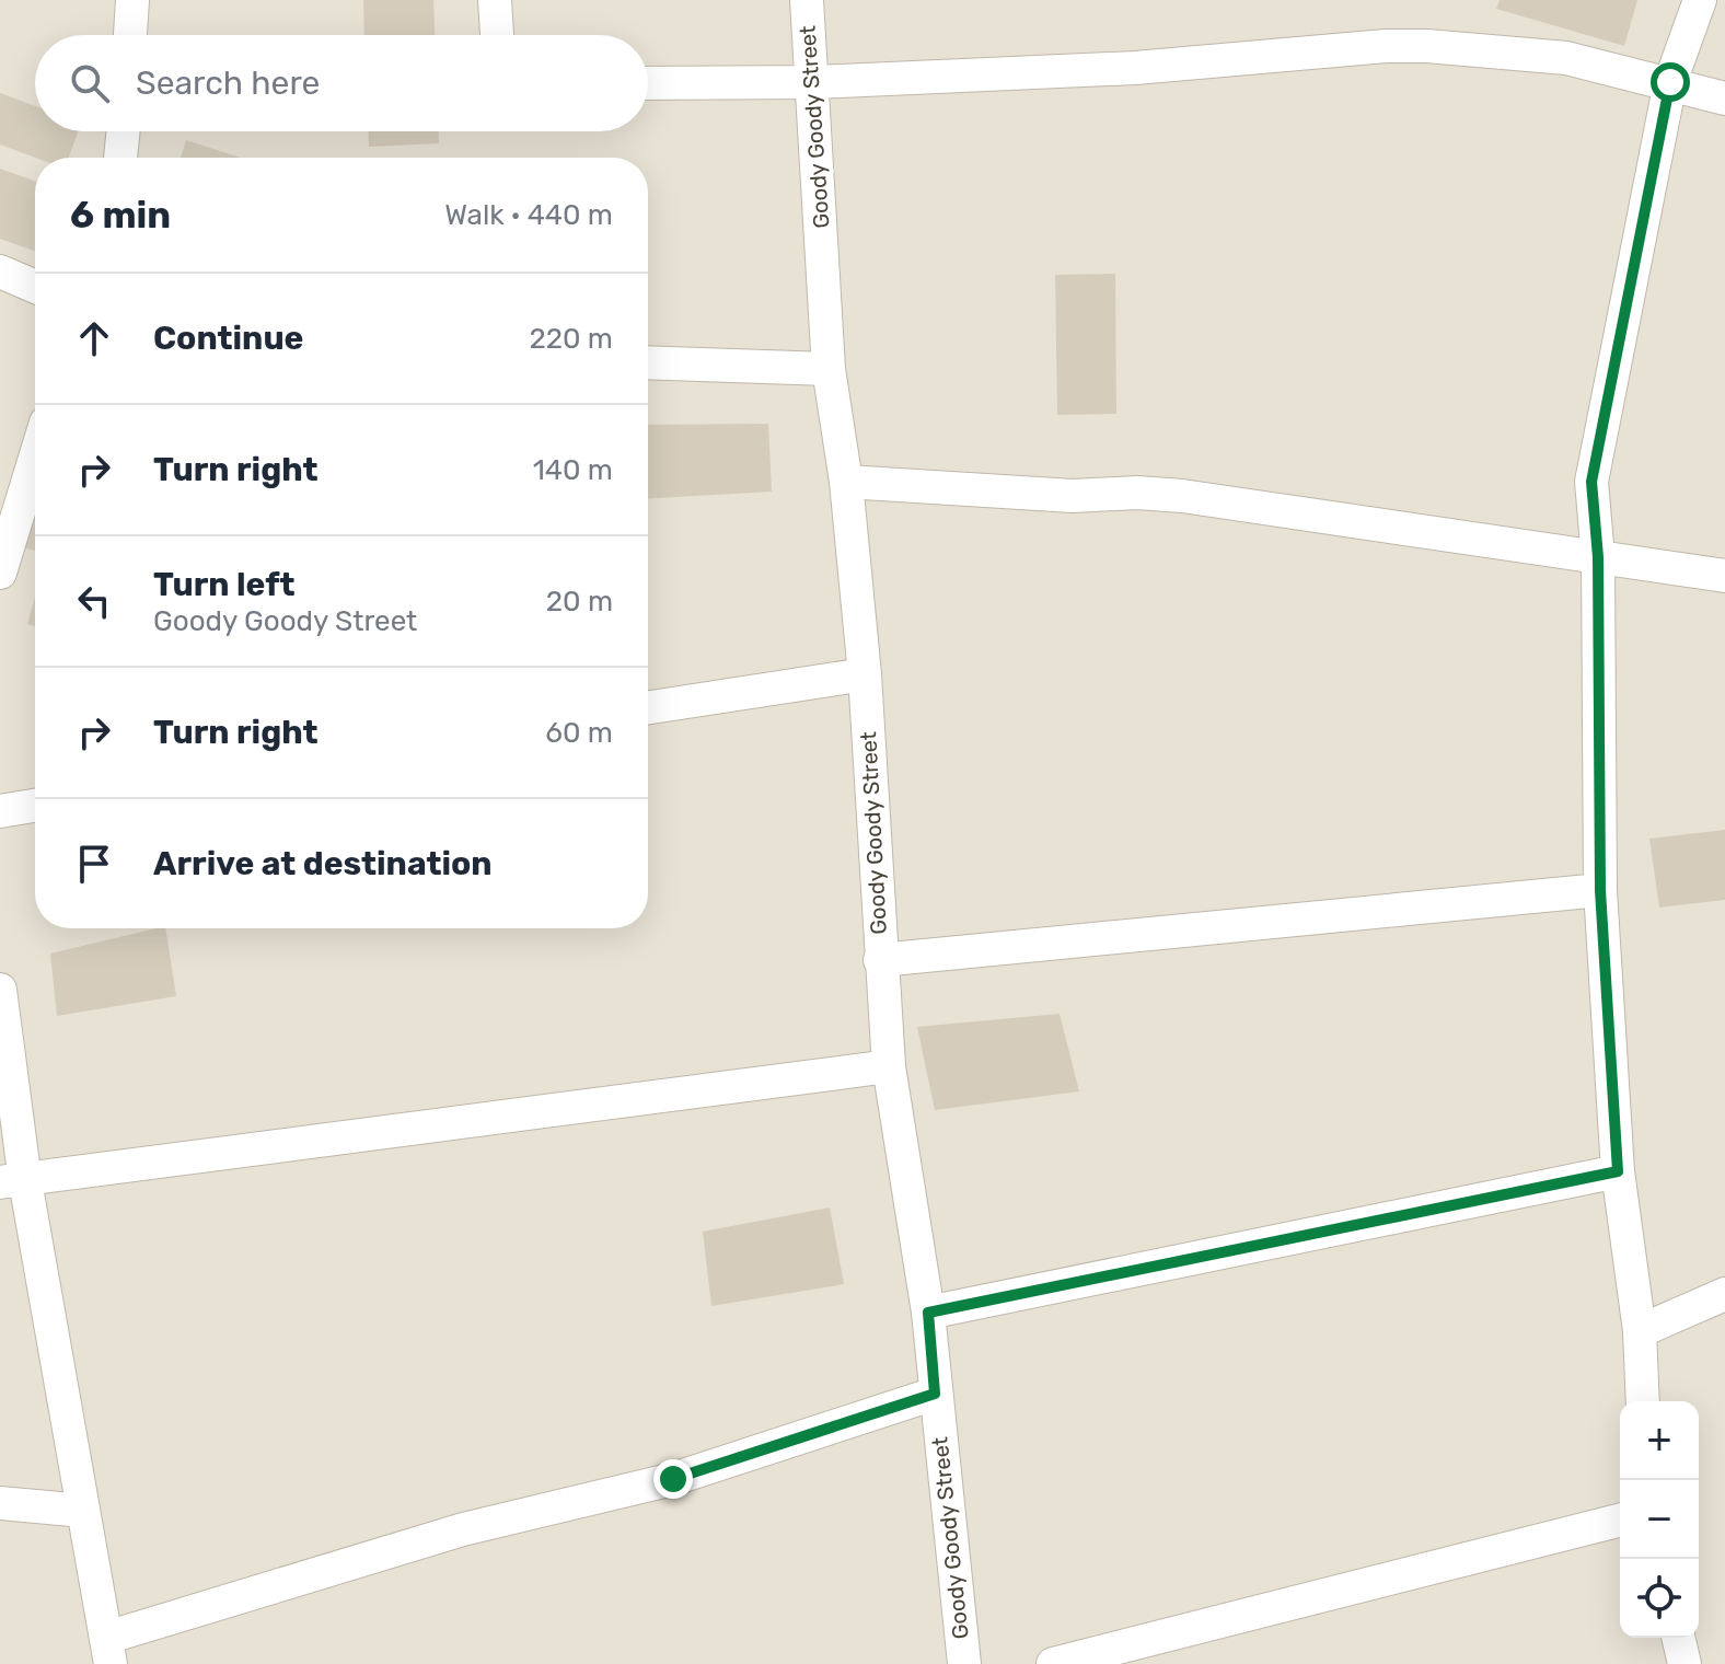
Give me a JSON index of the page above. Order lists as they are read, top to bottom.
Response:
{
  "streets": {
    "street": ["Goody Goody Street"]
  },
  "page": {
    "search": "Search here",
    "heading": ["6 min", "Walk · 440 m"],
    "list": [
      ["Continue", "220 m"],
      ["Turn right", "140 m"],
      ["Turn left", "Goody Goody Street", "20 m"],
      ["Turn right", "60 m"],
      "Arrive at destination"
    ],
    "map_buttons": ["+", "−"]
  }
}
